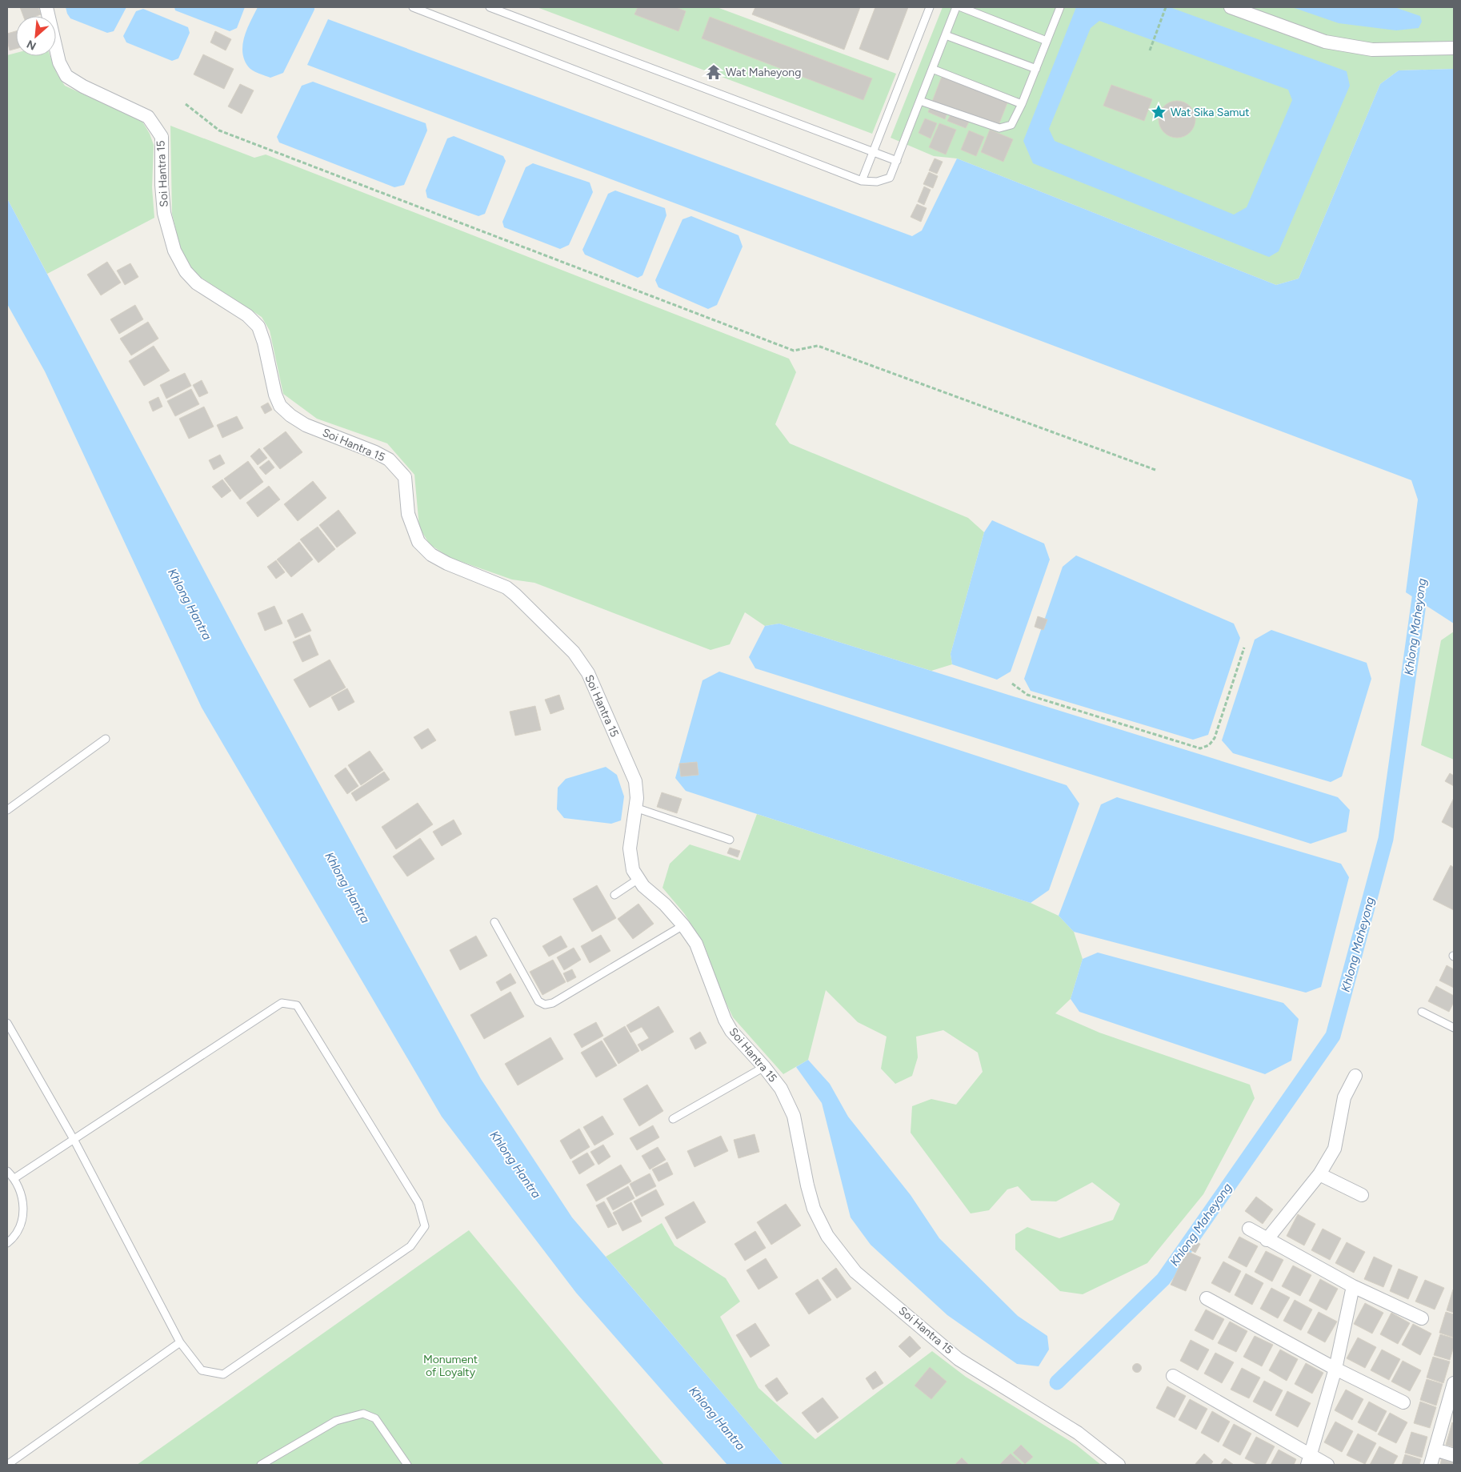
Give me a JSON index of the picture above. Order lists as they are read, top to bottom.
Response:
{
  "streets": {
    "street": ["Soi Hantra 15"]
  },
  "water": ["Khlong Hantra", "Khlong Maheyong"],
  "parks": ["Monument of Loyalty"],
  "places": {
    "temple": ["Wat Maheyong"],
    "place": ["Wat Sika Samut"]
  },
  "north": "bottom left"
}
